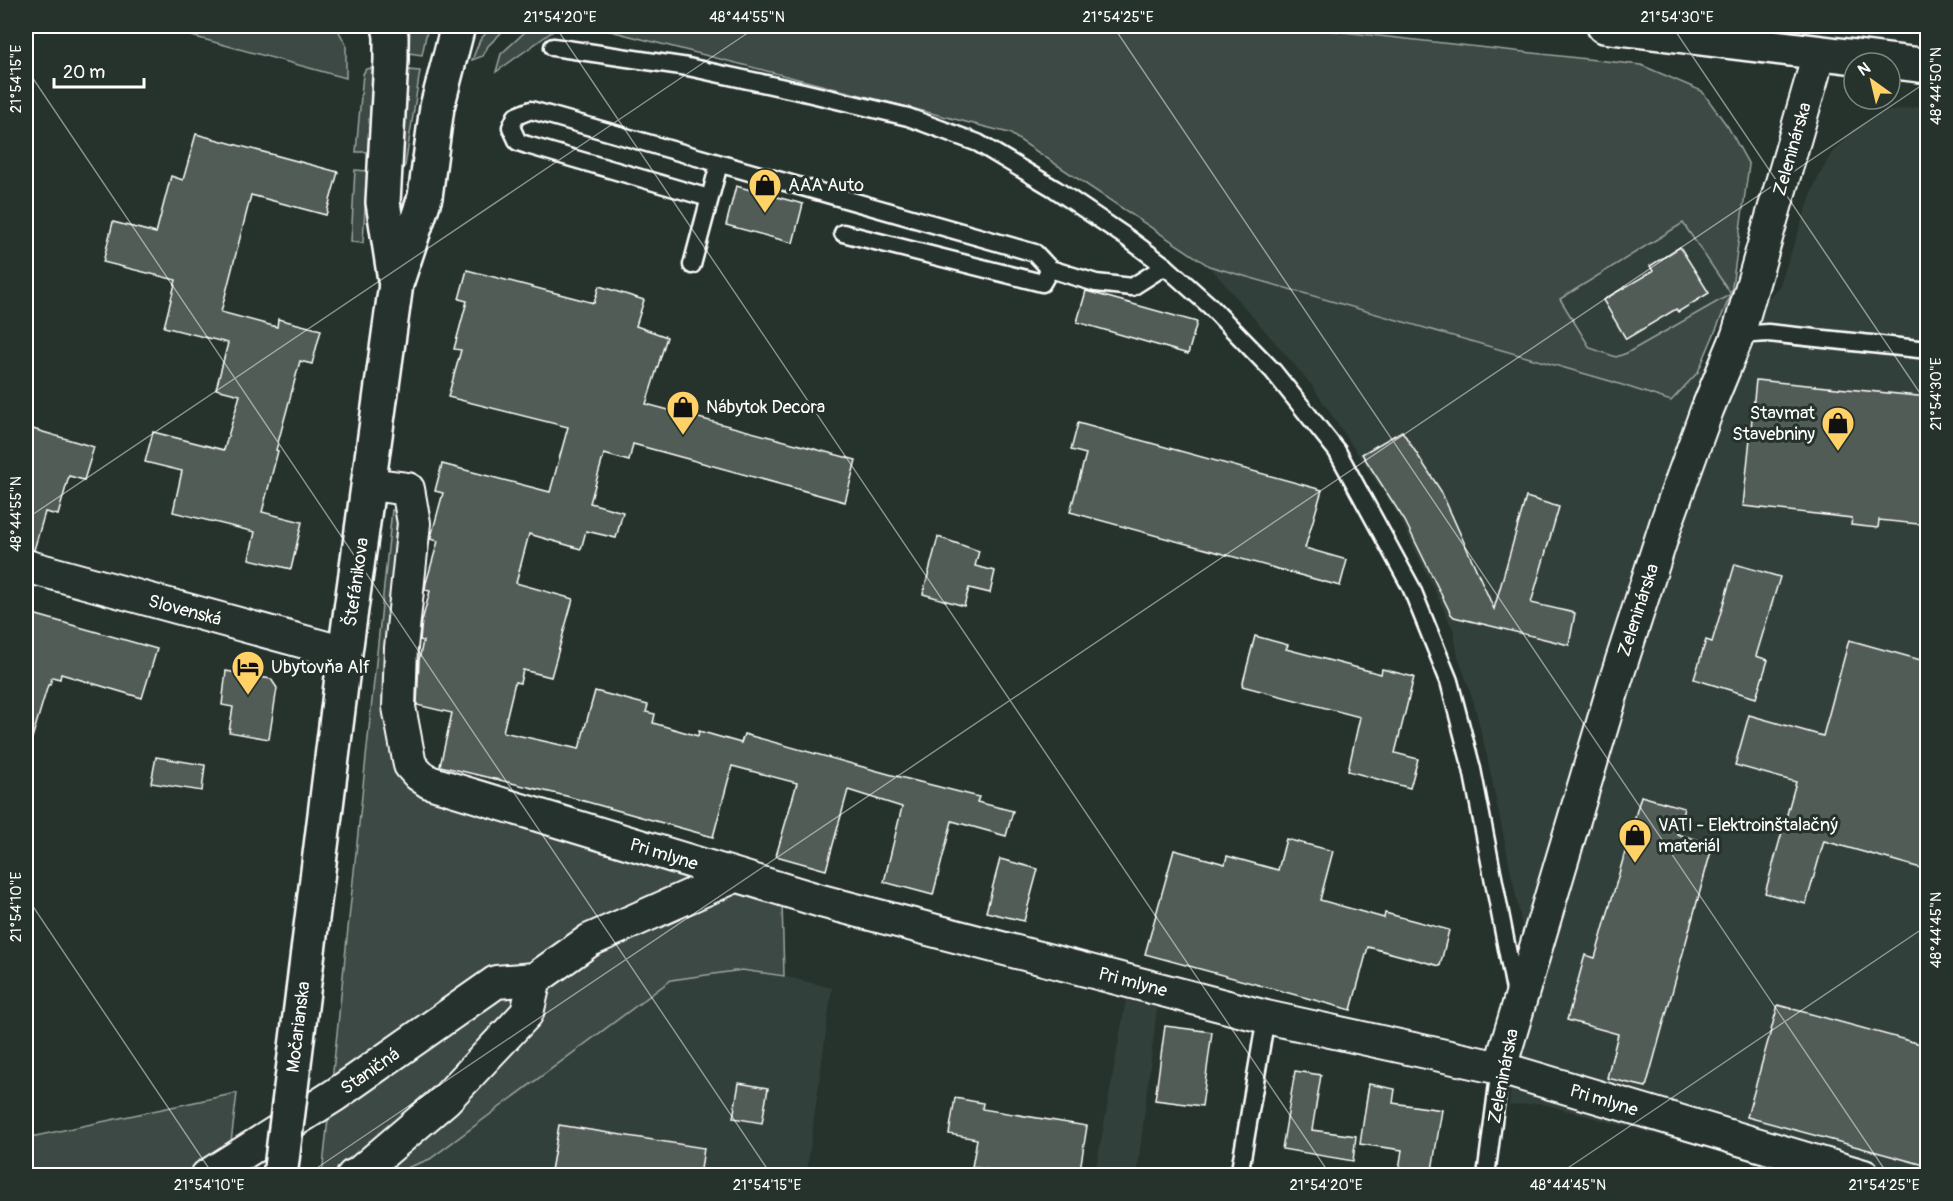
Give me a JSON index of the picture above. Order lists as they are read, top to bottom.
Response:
{
  "streets": {
    "main road": ["Štefánikova", "Močarianska"],
    "street": [
      "Zeleninárska",
      "Slovenská",
      "Pri mlyne",
      "Staničná"
    ]
  },
  "crossings": [
    ["Zeleninárska", "Pri mlyne"],
    ["Štefánikova", "Slovenská"],
    ["Štefánikova", "Pri mlyne"],
    ["Štefánikova", "Močarianska"]
  ],
  "places": {
    "shop": [
      "AAA Auto",
      "Nábytok Decora",
      "Stavmat Stavebniny",
      "VATI - Elektroinštalačný materiál"
    ],
    "hotel": ["Ubytovňa Alf"]
  },
  "scale_bar": "20 m",
  "north": "top left",
  "coordinates": [
    "21°54'20\"E",
    "48°44'55\"N",
    "21°54'25\"E",
    "21°54'30\"E",
    "21°54'15\"E",
    "48°44'50\"N",
    "21°54'10\"E",
    "48°44'45\"N"
  ]
}
